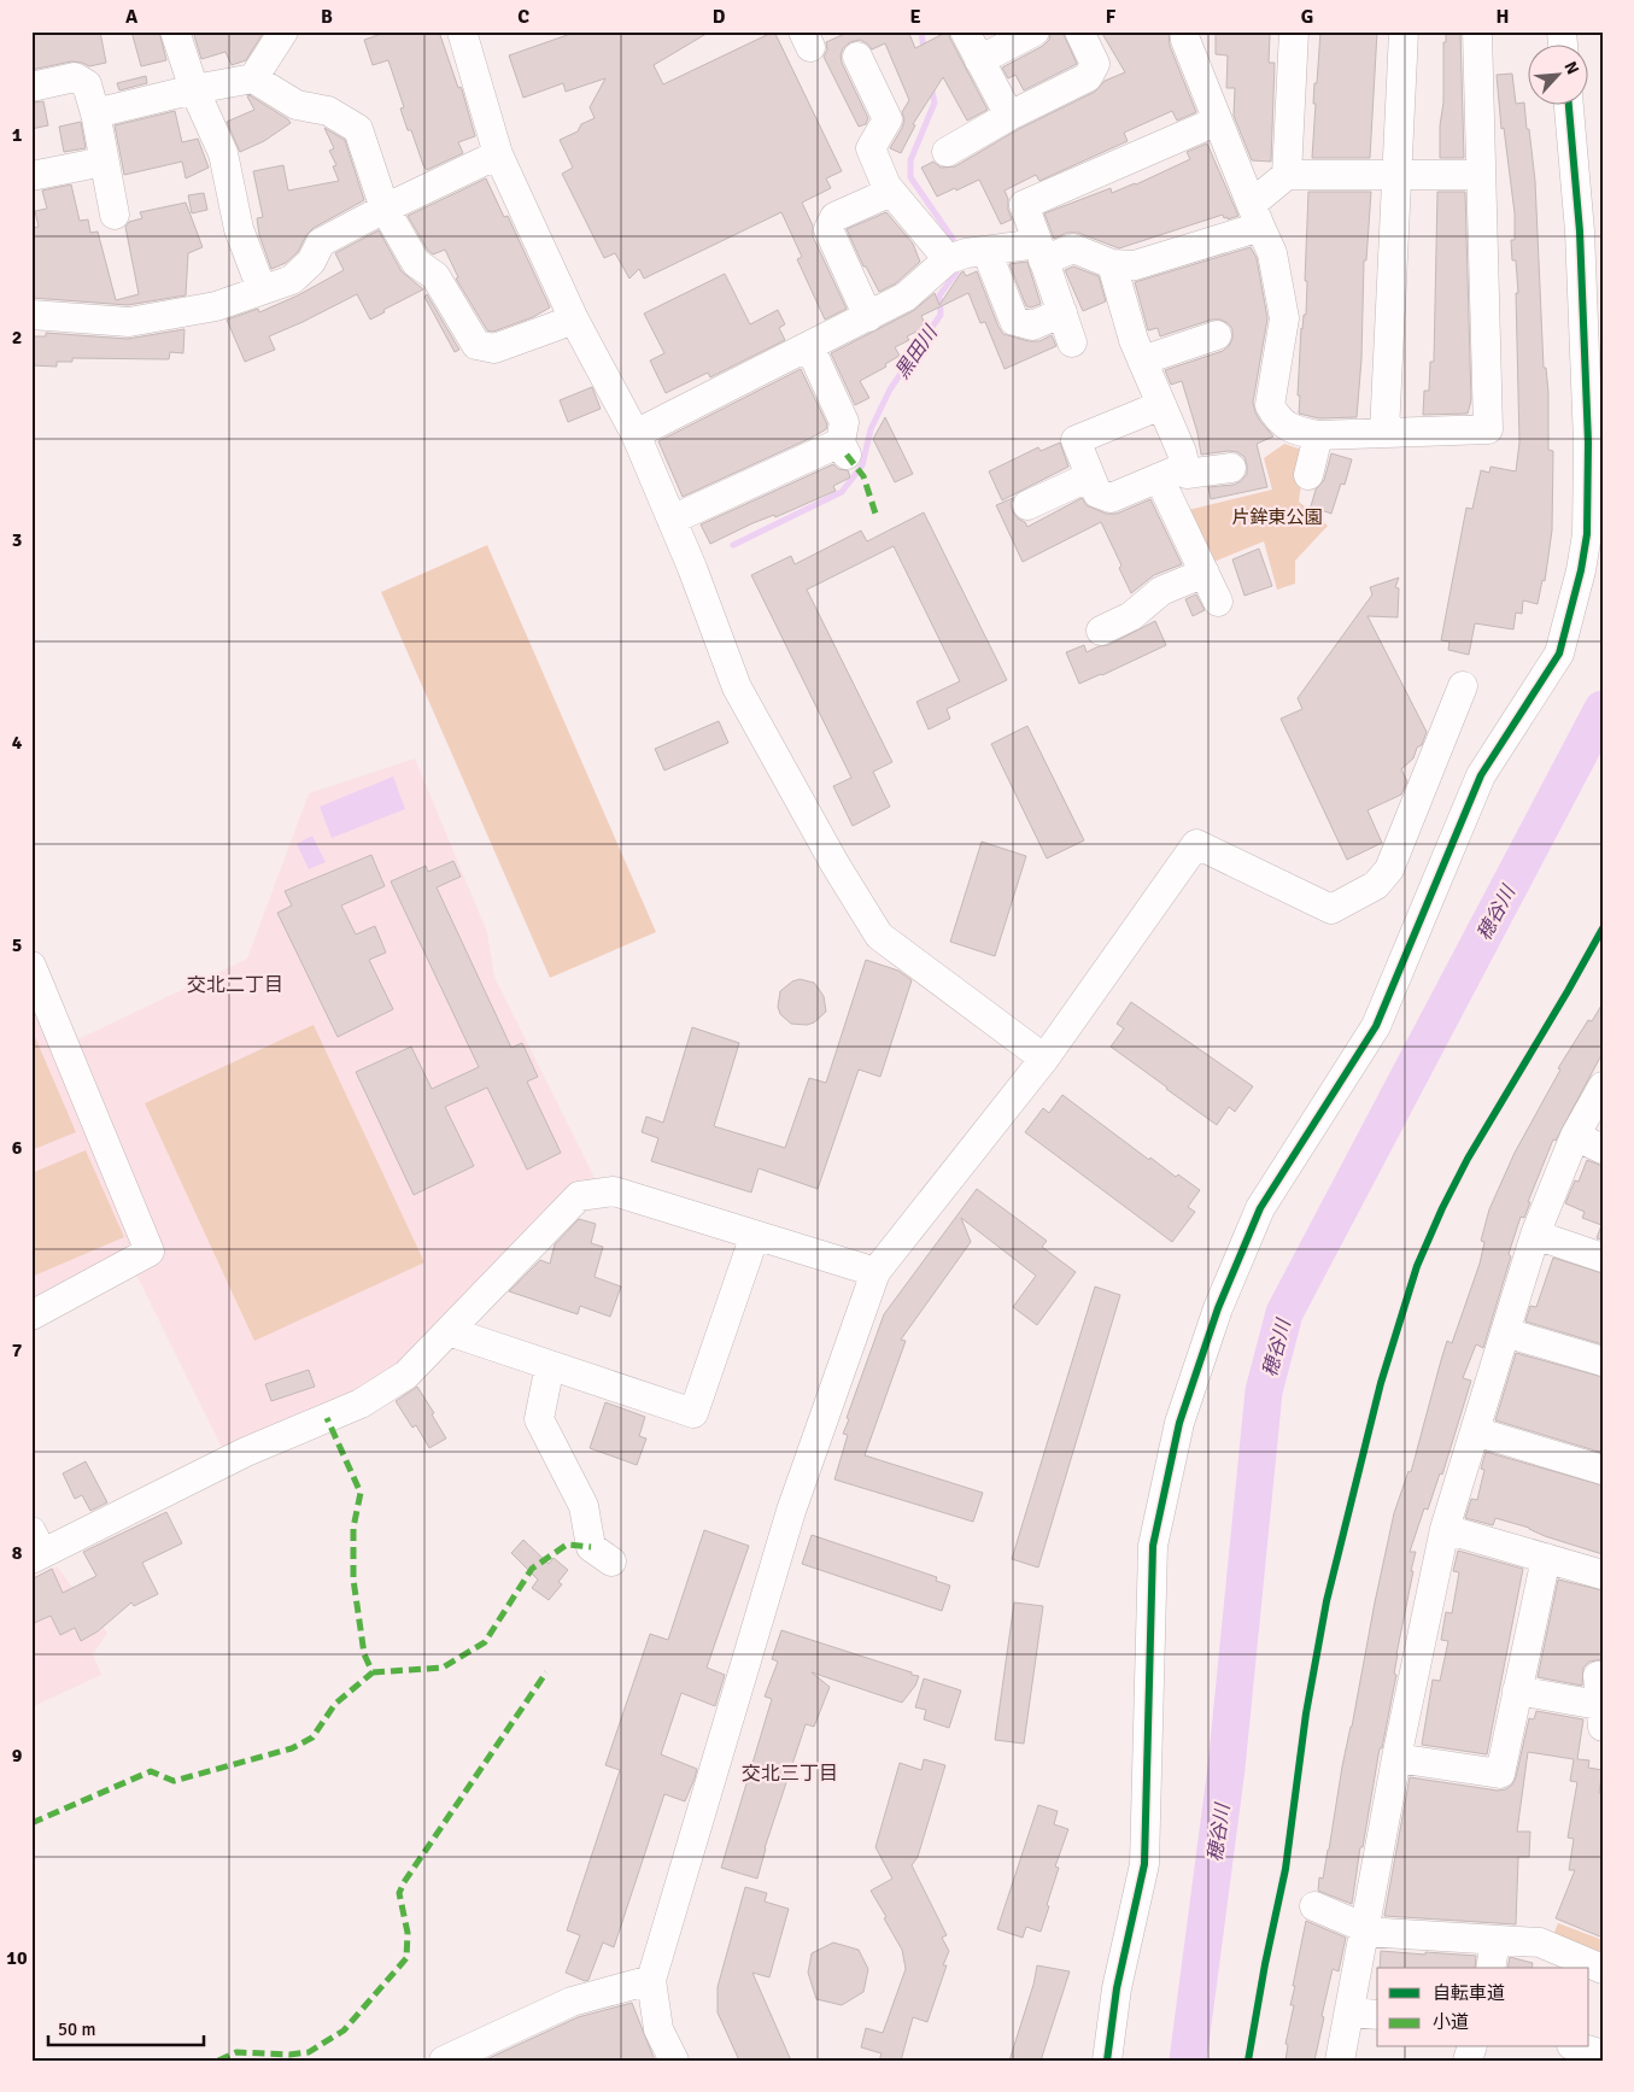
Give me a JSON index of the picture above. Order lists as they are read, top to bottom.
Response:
{
  "districts": ["交北二丁目", "交北三丁目"],
  "water": ["黒田川", "穂谷川"],
  "parks": ["片鉾東公園"],
  "legend": ["自転車道", "小道"],
  "scale_bar": "50 m",
  "north": "top right",
  "grid": {
    "columns": [
      "A",
      "B",
      "C",
      "D",
      "E",
      "F",
      "G",
      "H"
    ],
    "rows": [
      "1",
      "2",
      "3",
      "4",
      "5",
      "6",
      "7",
      "8",
      "9",
      "10"
    ]
  }
}
